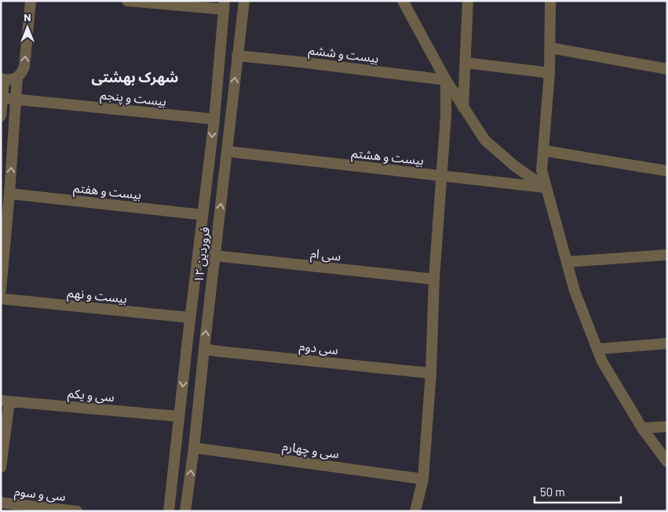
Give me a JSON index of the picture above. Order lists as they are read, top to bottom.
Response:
{
  "streets": {
    "street": [
      "بیست و ششم",
      "بیست و پنجم",
      "بیست و هشتم",
      "بیست و هفتم",
      "سی ام",
      "۱۲ فروردین",
      "بیست و نهم",
      "سی دوم",
      "سی و یکم",
      "سی و چهارم",
      "سی و سوم"
    ]
  },
  "crossings": [
    ["بیست و ششم", "۱۲ فروردین"],
    ["بیست و پنجم", "۱۲ فروردین"],
    ["بیست و هشتم", "۱۲ فروردین"],
    ["بیست و هفتم", "۱۲ فروردین"],
    ["سی ام", "۱۲ فروردین"],
    ["۱۲ فروردین", "بیست و نهم"],
    ["۱۲ فروردین", "سی دوم"],
    ["۱۲ فروردین", "سی و یکم"],
    ["۱۲ فروردین", "سی و چهارم"]
  ],
  "districts": ["شهرک بهشتی"],
  "scale_bar": "50 m",
  "north": "top"
}
